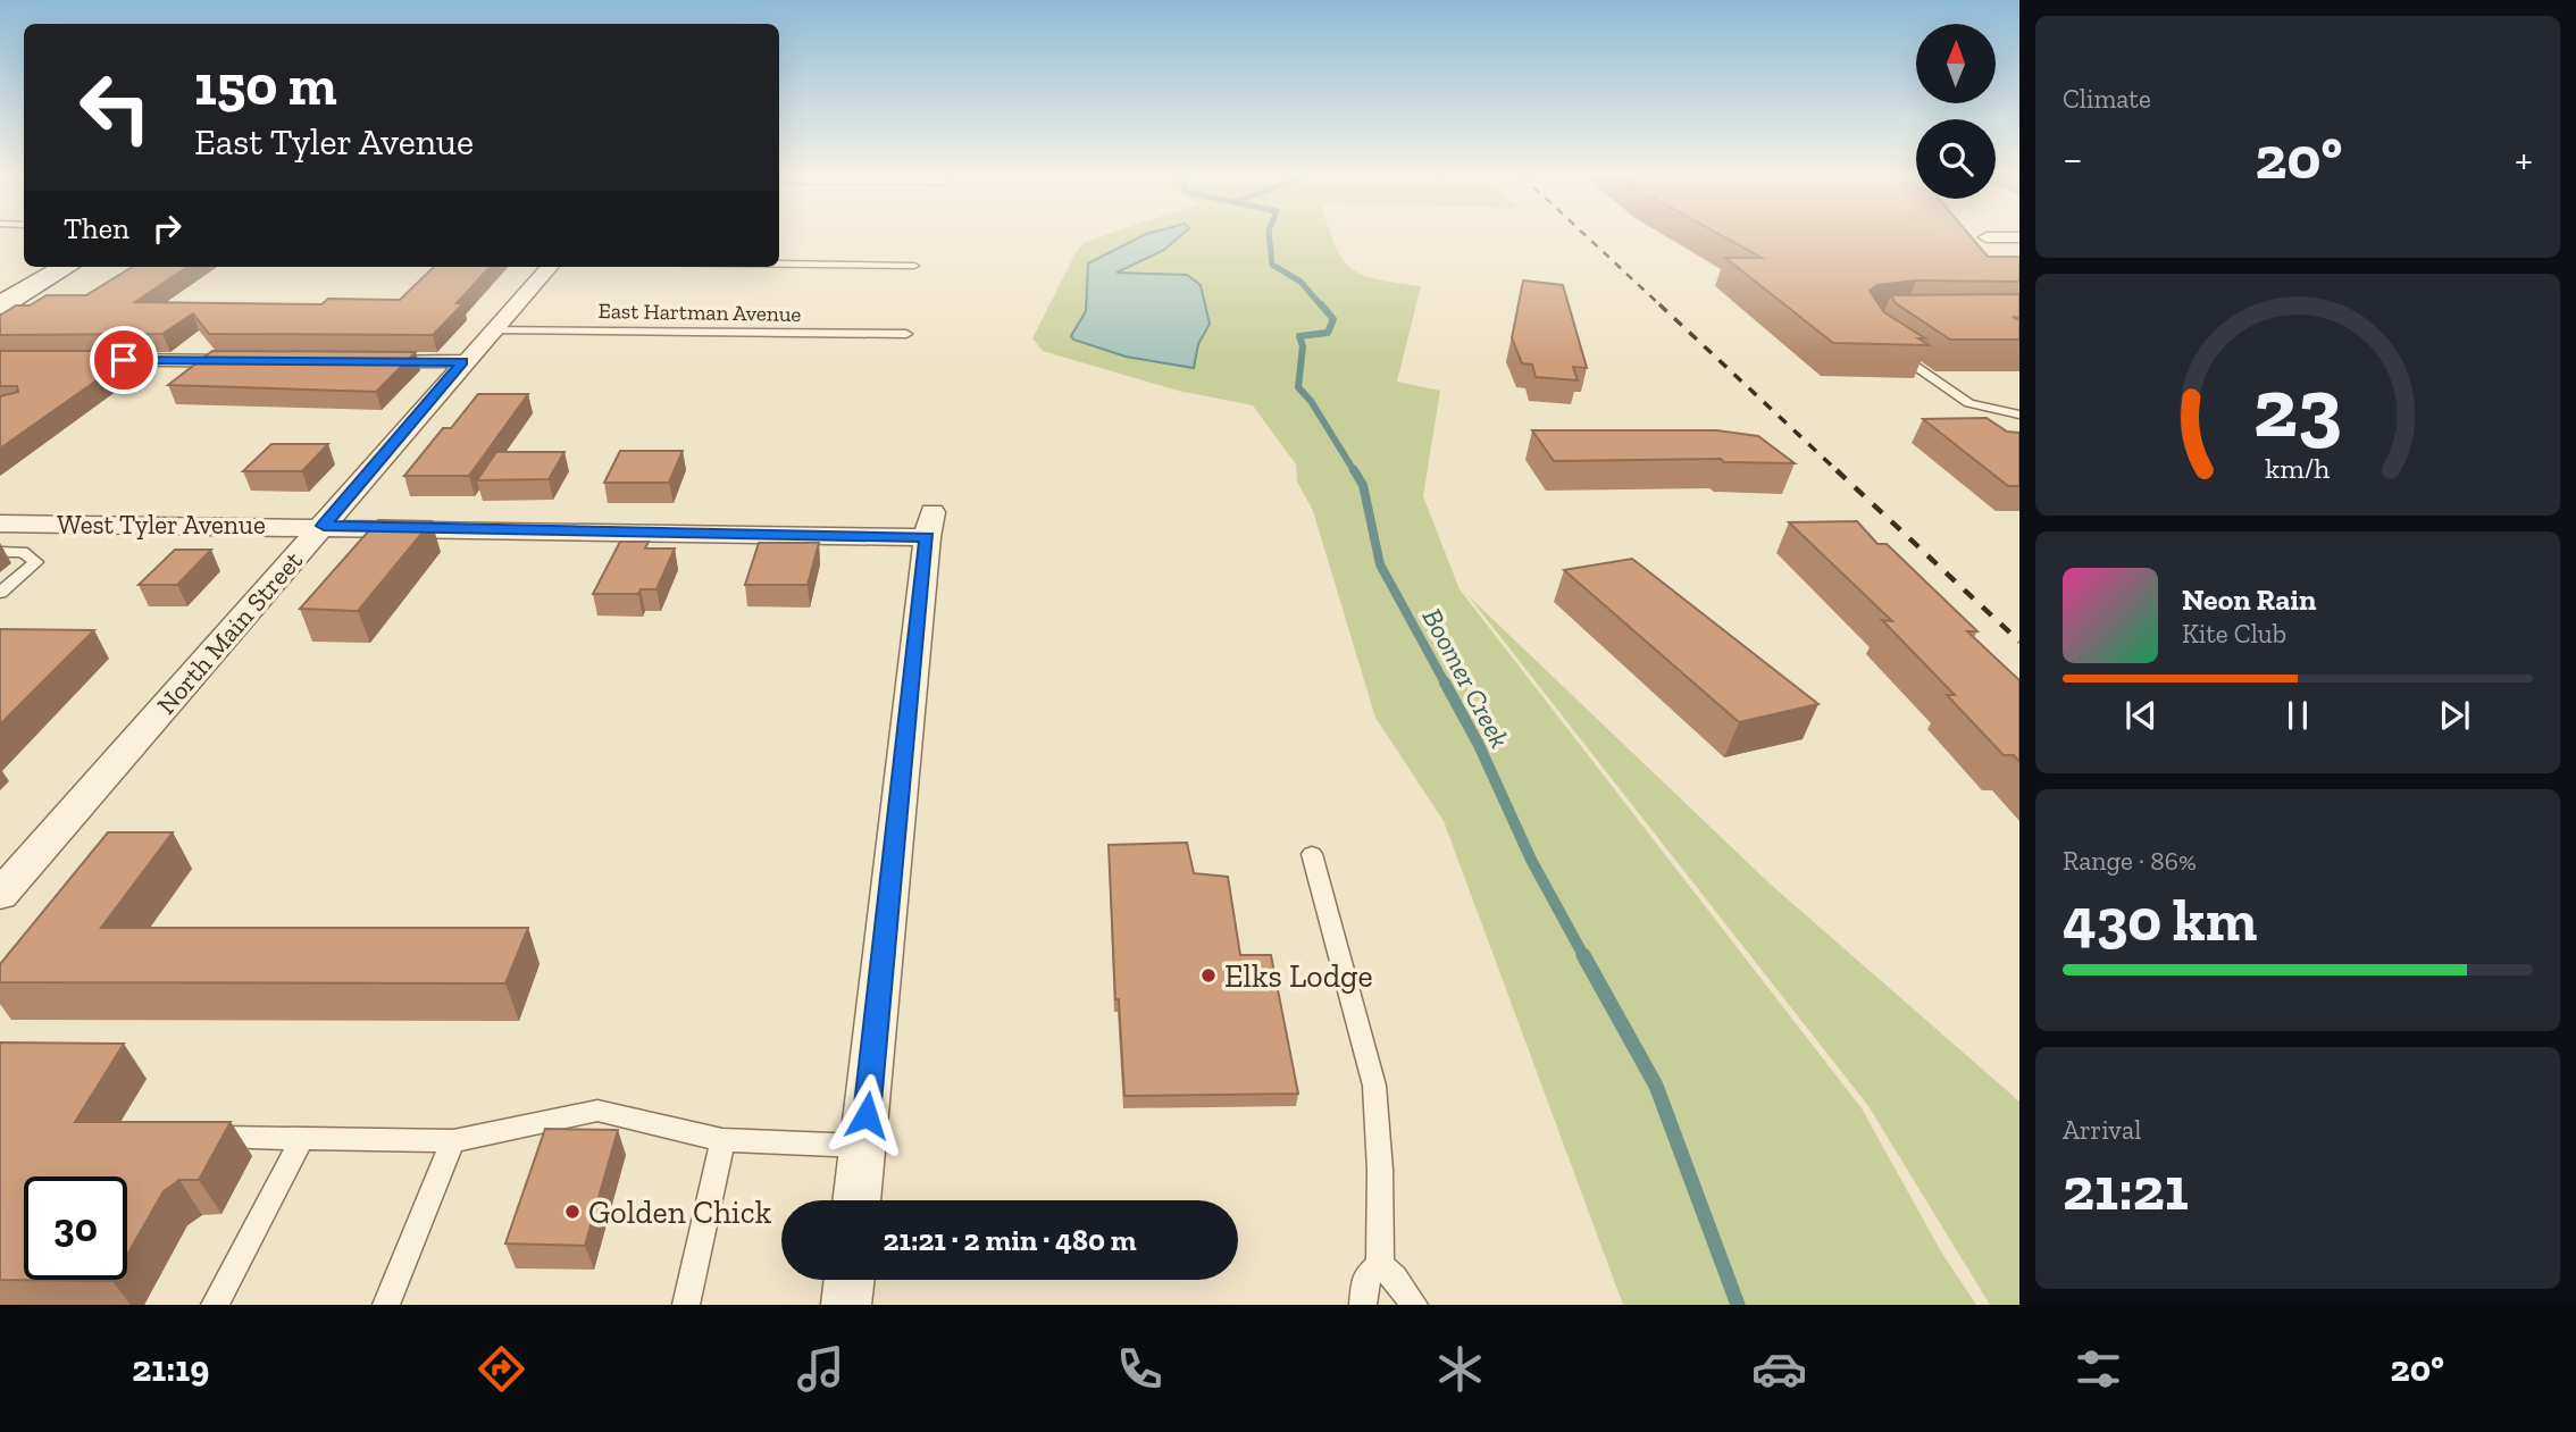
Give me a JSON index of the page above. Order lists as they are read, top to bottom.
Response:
{
  "streets": {
    "street": ["West Tyler Avenue", "North Main Street"],
    "lane": ["East Hartman Avenue"]
  },
  "crossings": [
    ["East Hartman Avenue", "North Main Street"],
    ["West Tyler Avenue", "North Main Street"]
  ],
  "water": ["Boomer Creek"],
  "places": ["Elks Lodge", "Golden Chick"],
  "north": "top",
  "page": {
    "tile": [
      "Climate",
      ["Range · 86%", "430 km"],
      ["Arrival", "21:21"]
    ],
    "turn": ["150 m", "East Tyler Avenue"],
    "heat": ["−", "20°", "+"],
    "then": "Then",
    "song": ["Neon Rain", "Kite Club"],
    "limit": "30",
    "trip": "21:21 · 2 min · 480 m",
    "tabs": ["21:19", "20°"],
    "gauge": ["23", "km/h"]
  }
}
